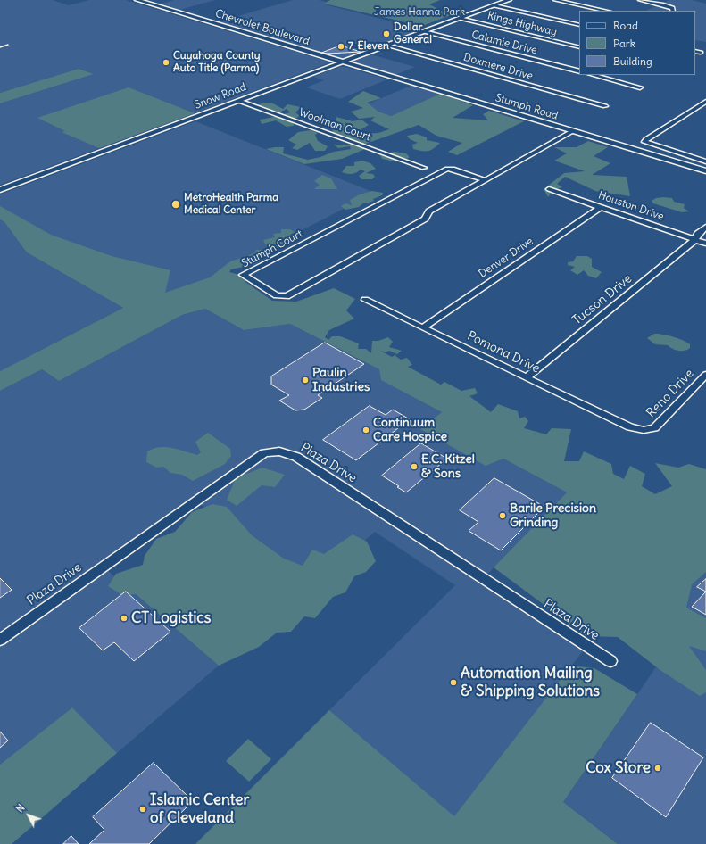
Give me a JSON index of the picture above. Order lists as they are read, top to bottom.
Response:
{
  "streets": {
    "main road": ["Chevrolet Boulevard", "Snow Road", "Stumph Road"],
    "street": [
      "Kings Highway",
      "Calamie Drive",
      "Doxmere Drive",
      "Woolman Court",
      "Houston Drive",
      "Stumph Court",
      "Denver Drive",
      "Tucson Drive",
      "Pomona Drive",
      "Reno Drive",
      "Plaza Drive"
    ]
  },
  "crossings": [
    ["Kings Highway", "Snow Road"],
    ["Chevrolet Boulevard", "Snow Road"],
    ["Chevrolet Boulevard", "Stumph Road"],
    ["Calamie Drive", "Snow Road"],
    ["Doxmere Drive", "Snow Road"],
    ["Snow Road", "Stumph Road"],
    ["Snow Road", "Woolman Court"],
    ["Stumph Road", "Stumph Court"],
    ["Houston Drive", "Denver Drive"],
    ["Houston Drive", "Tucson Drive"],
    ["Denver Drive", "Pomona Drive"],
    ["Tucson Drive", "Pomona Drive"],
    ["Pomona Drive", "Reno Drive"]
  ],
  "parks": ["James Hanna Park"],
  "places": [
    "Dollar General",
    "7-Eleven",
    "Cuyahoga County Auto Title (Parma)",
    "MetroHealth Parma Medical Center",
    "Paulin Industries",
    "Continuum Care Hospice",
    "E.C. Kitzel & Sons",
    "Barile Precision Grinding",
    "CT Logistics",
    "Automation Mailing & Shipping Solutions",
    "Cox Store",
    "Islamic Center of Cleveland"
  ],
  "legend": ["Road", "Park", "Building"],
  "north": "top left"
}
